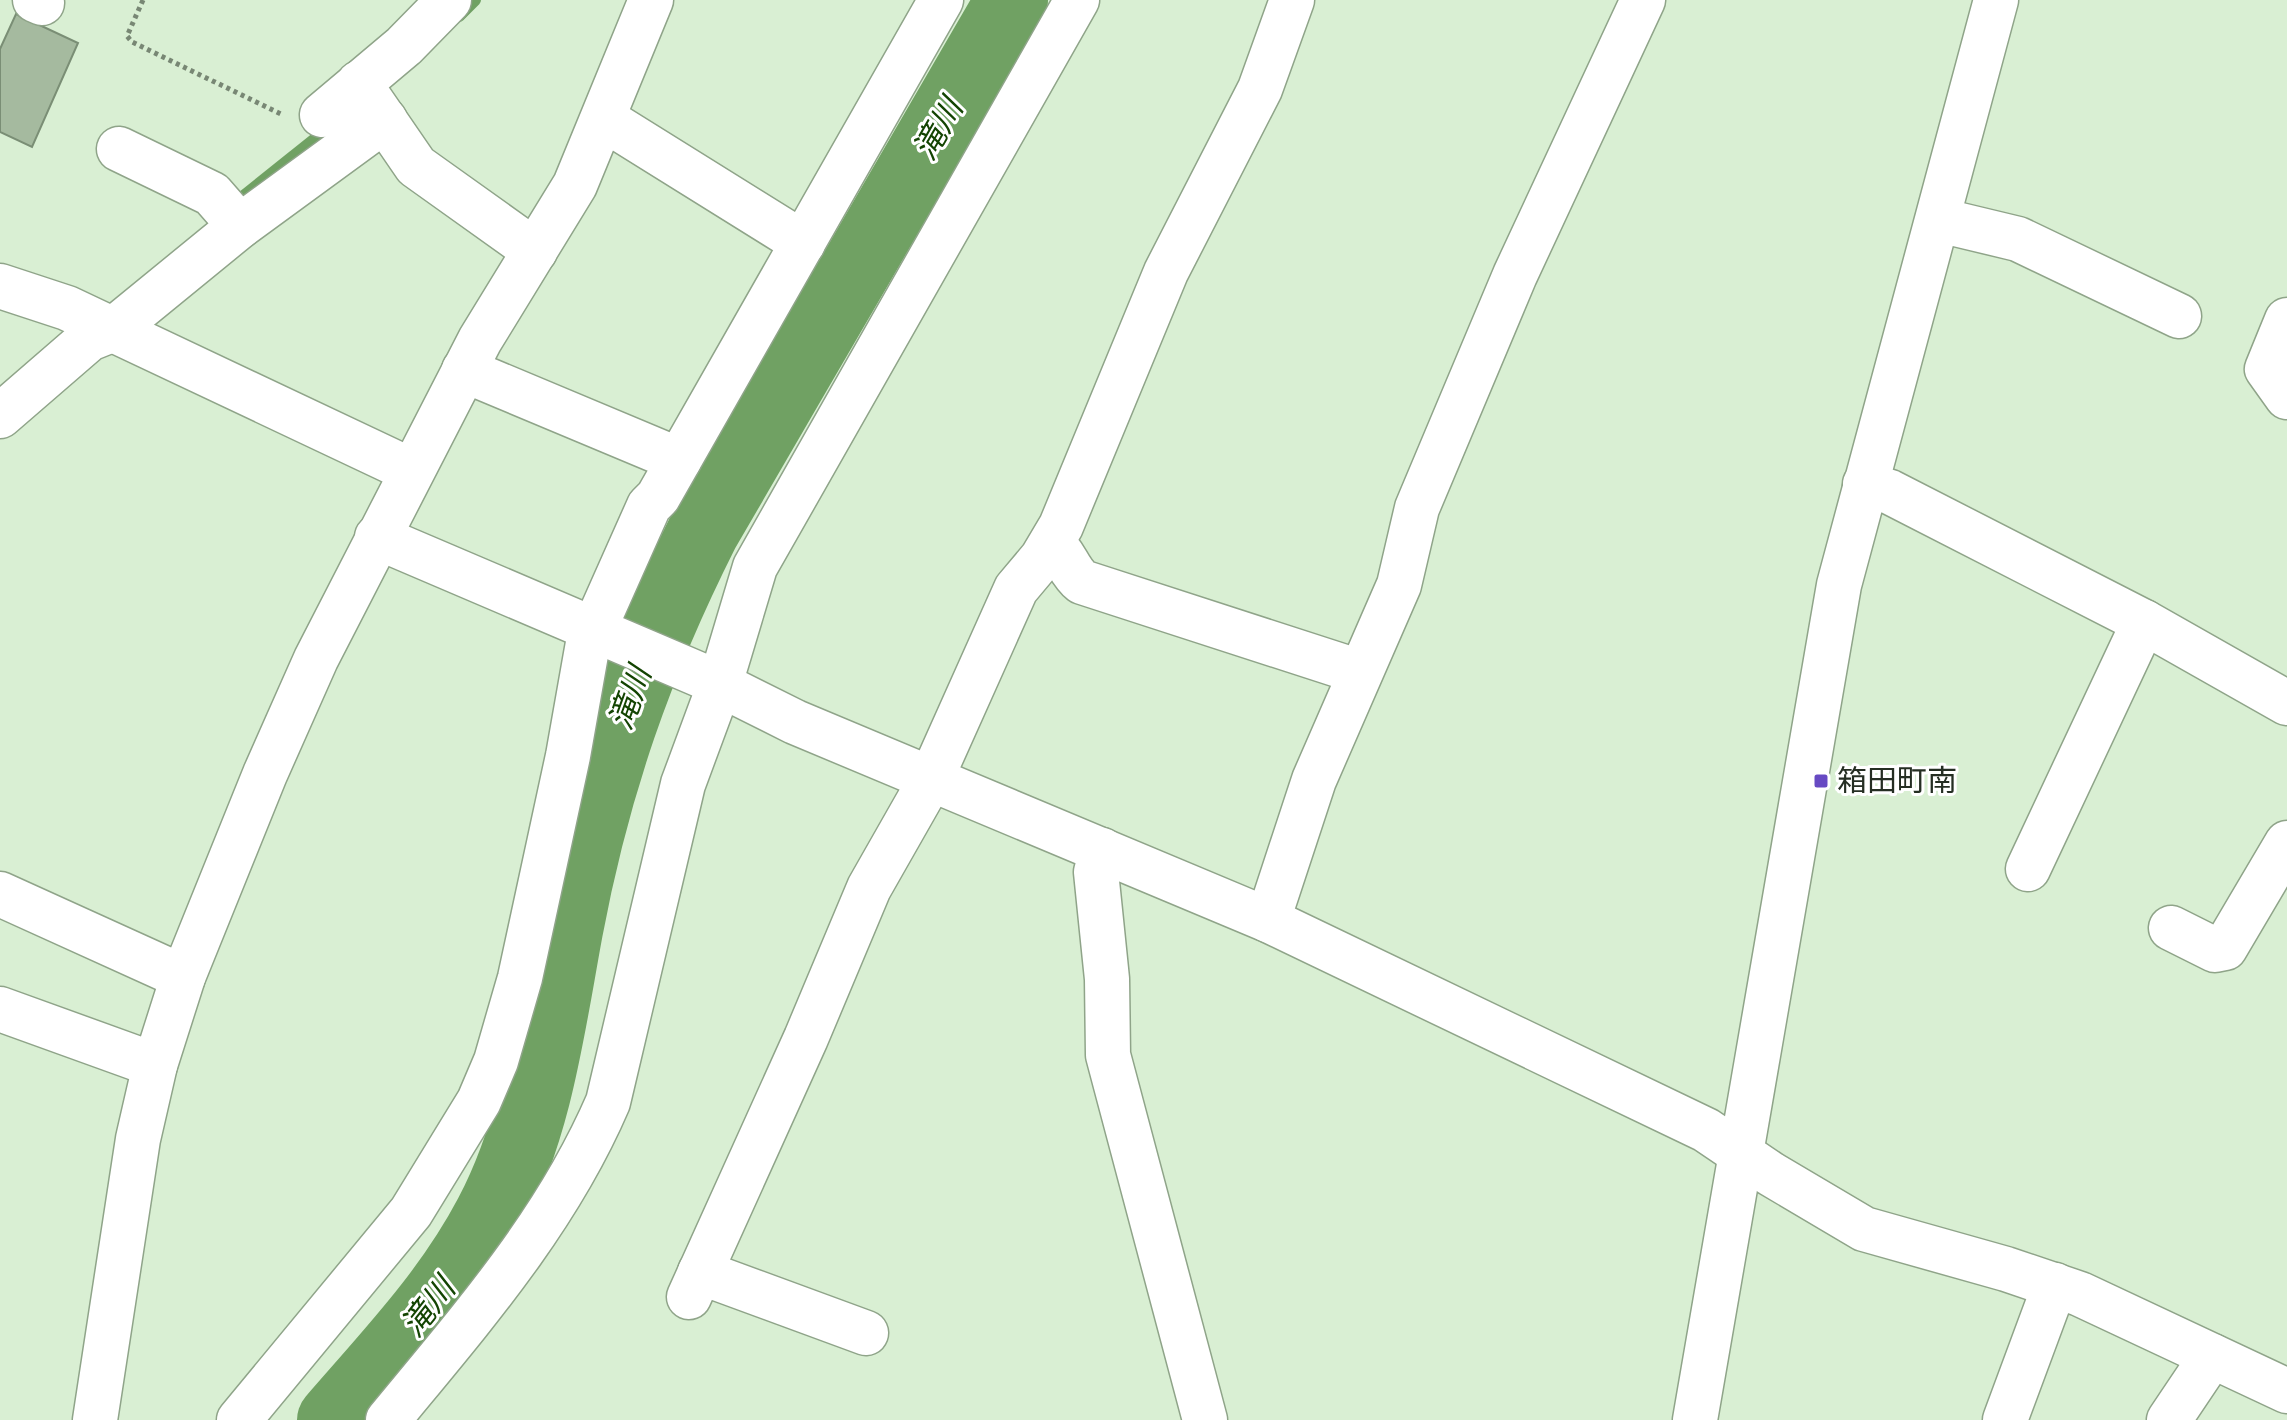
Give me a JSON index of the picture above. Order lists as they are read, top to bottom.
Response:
{
  "water": ["滝川"],
  "places": {
    "transit": ["箱田町南"]
  }
}
